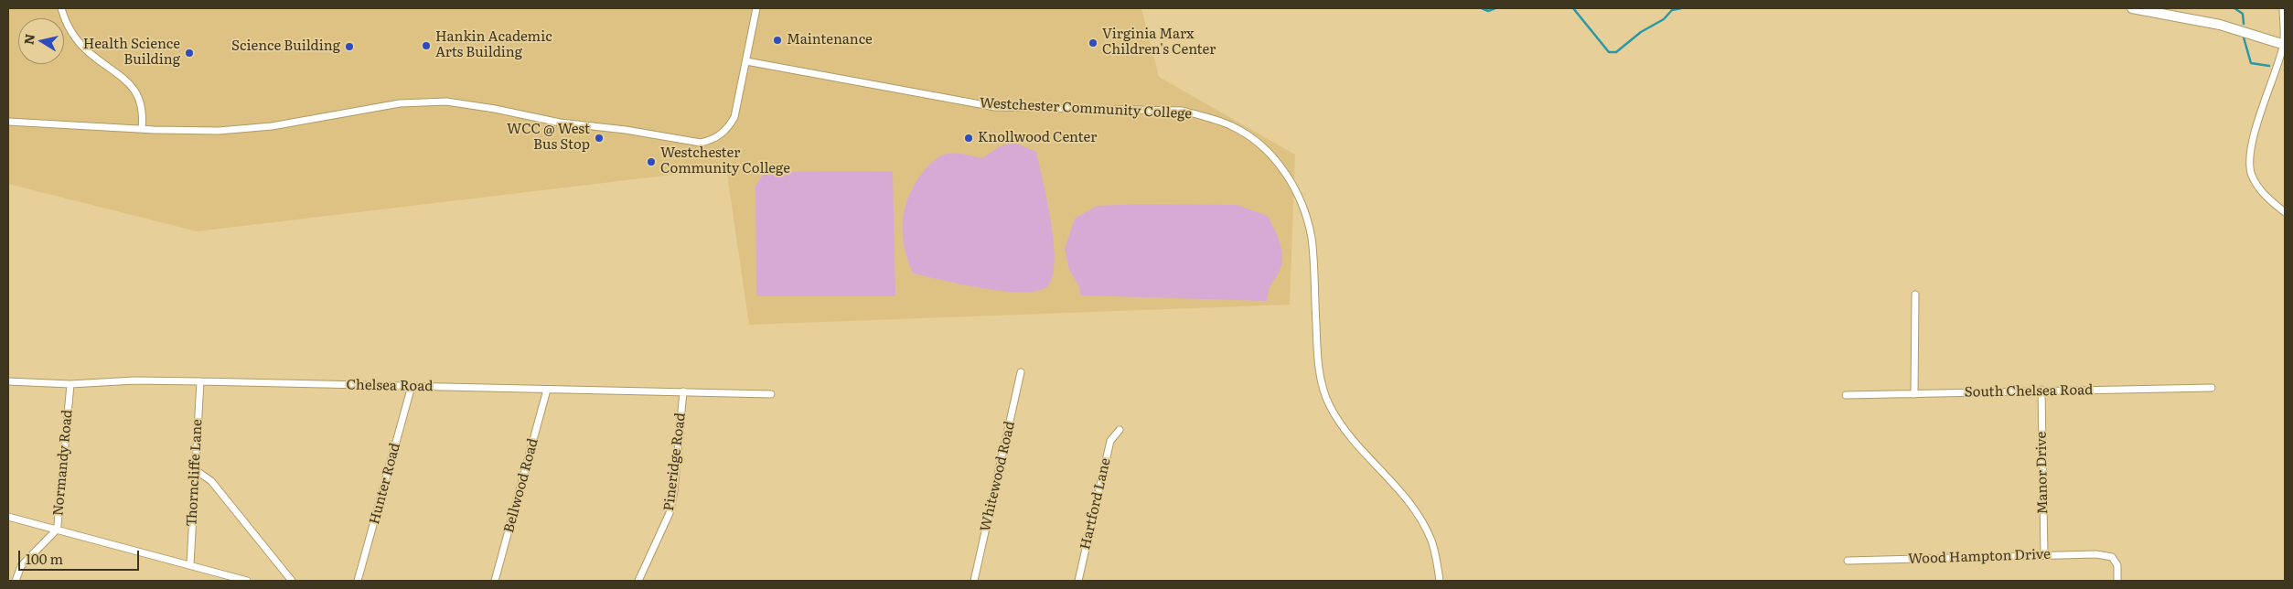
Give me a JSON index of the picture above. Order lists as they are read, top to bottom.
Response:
{
  "streets": {
    "street": [
      "Westchester Community College",
      "Chelsea Road",
      "South Chelsea Road",
      "Pineridge Road",
      "Normandy Road",
      "Thorncliffe Lane",
      "Manor Drive",
      "Whitewood Road",
      "Hunter Road",
      "Bellwood Road",
      "Hartford Lane",
      "Wood Hampton Drive"
    ]
  },
  "crossings": [
    ["Chelsea Road", "Pineridge Road"],
    ["Chelsea Road", "Normandy Road"],
    ["Chelsea Road", "Thorncliffe Lane"],
    ["Chelsea Road", "Hunter Road"],
    ["Chelsea Road", "Bellwood Road"],
    ["South Chelsea Road", "Manor Drive"],
    ["Manor Drive", "Wood Hampton Drive"]
  ],
  "places": [
    "Maintenance",
    "Virginia Marx Children's Center",
    "Hankin Academic Arts Building",
    "Science Building",
    "Health Science Building",
    "WCC @ West Bus Stop",
    "Knollwood Center",
    "Westchester Community College"
  ],
  "scale_bar": "100 m",
  "north": "left"
}
